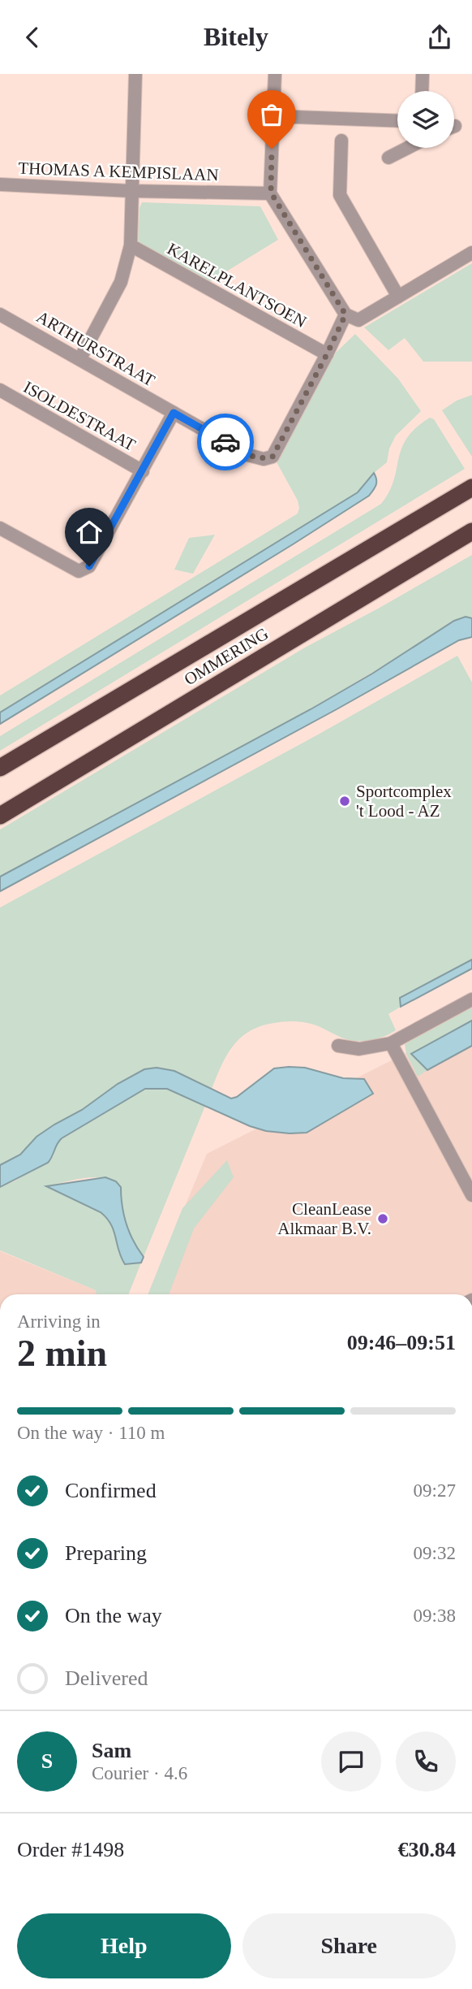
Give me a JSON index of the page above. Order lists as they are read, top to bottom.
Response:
{
  "streets": {
    "highway": ["OMMERING"],
    "street": [
      "THOMAS A KEMPISLAAN",
      "KARELPLANTSOEN",
      "ARTHURSTRAAT",
      "ISOLDESTRAAT"
    ]
  },
  "crossings": [
    ["KARELPLANTSOEN", "ARTHURSTRAAT"]
  ],
  "places": ["Sportcomplex 't Lood - AZ", "CleanLease Alkmaar B.V."],
  "page": {
    "header": "Bitely",
    "heading": ["2 min", "Arriving in", "09:46–09:51"],
    "panel": [
      "Sam",
      "Courier · 4.6",
      "Order #1498",
      "€30.84"
    ],
    "bar": "On the way · 110 m",
    "list": [
      ["Confirmed", "09:27"],
      ["Preparing", "09:32"],
      ["On the way", "09:38"],
      "Delivered"
    ],
    "round": "S",
    "buttons": ["Help", "Share"]
  }
}
